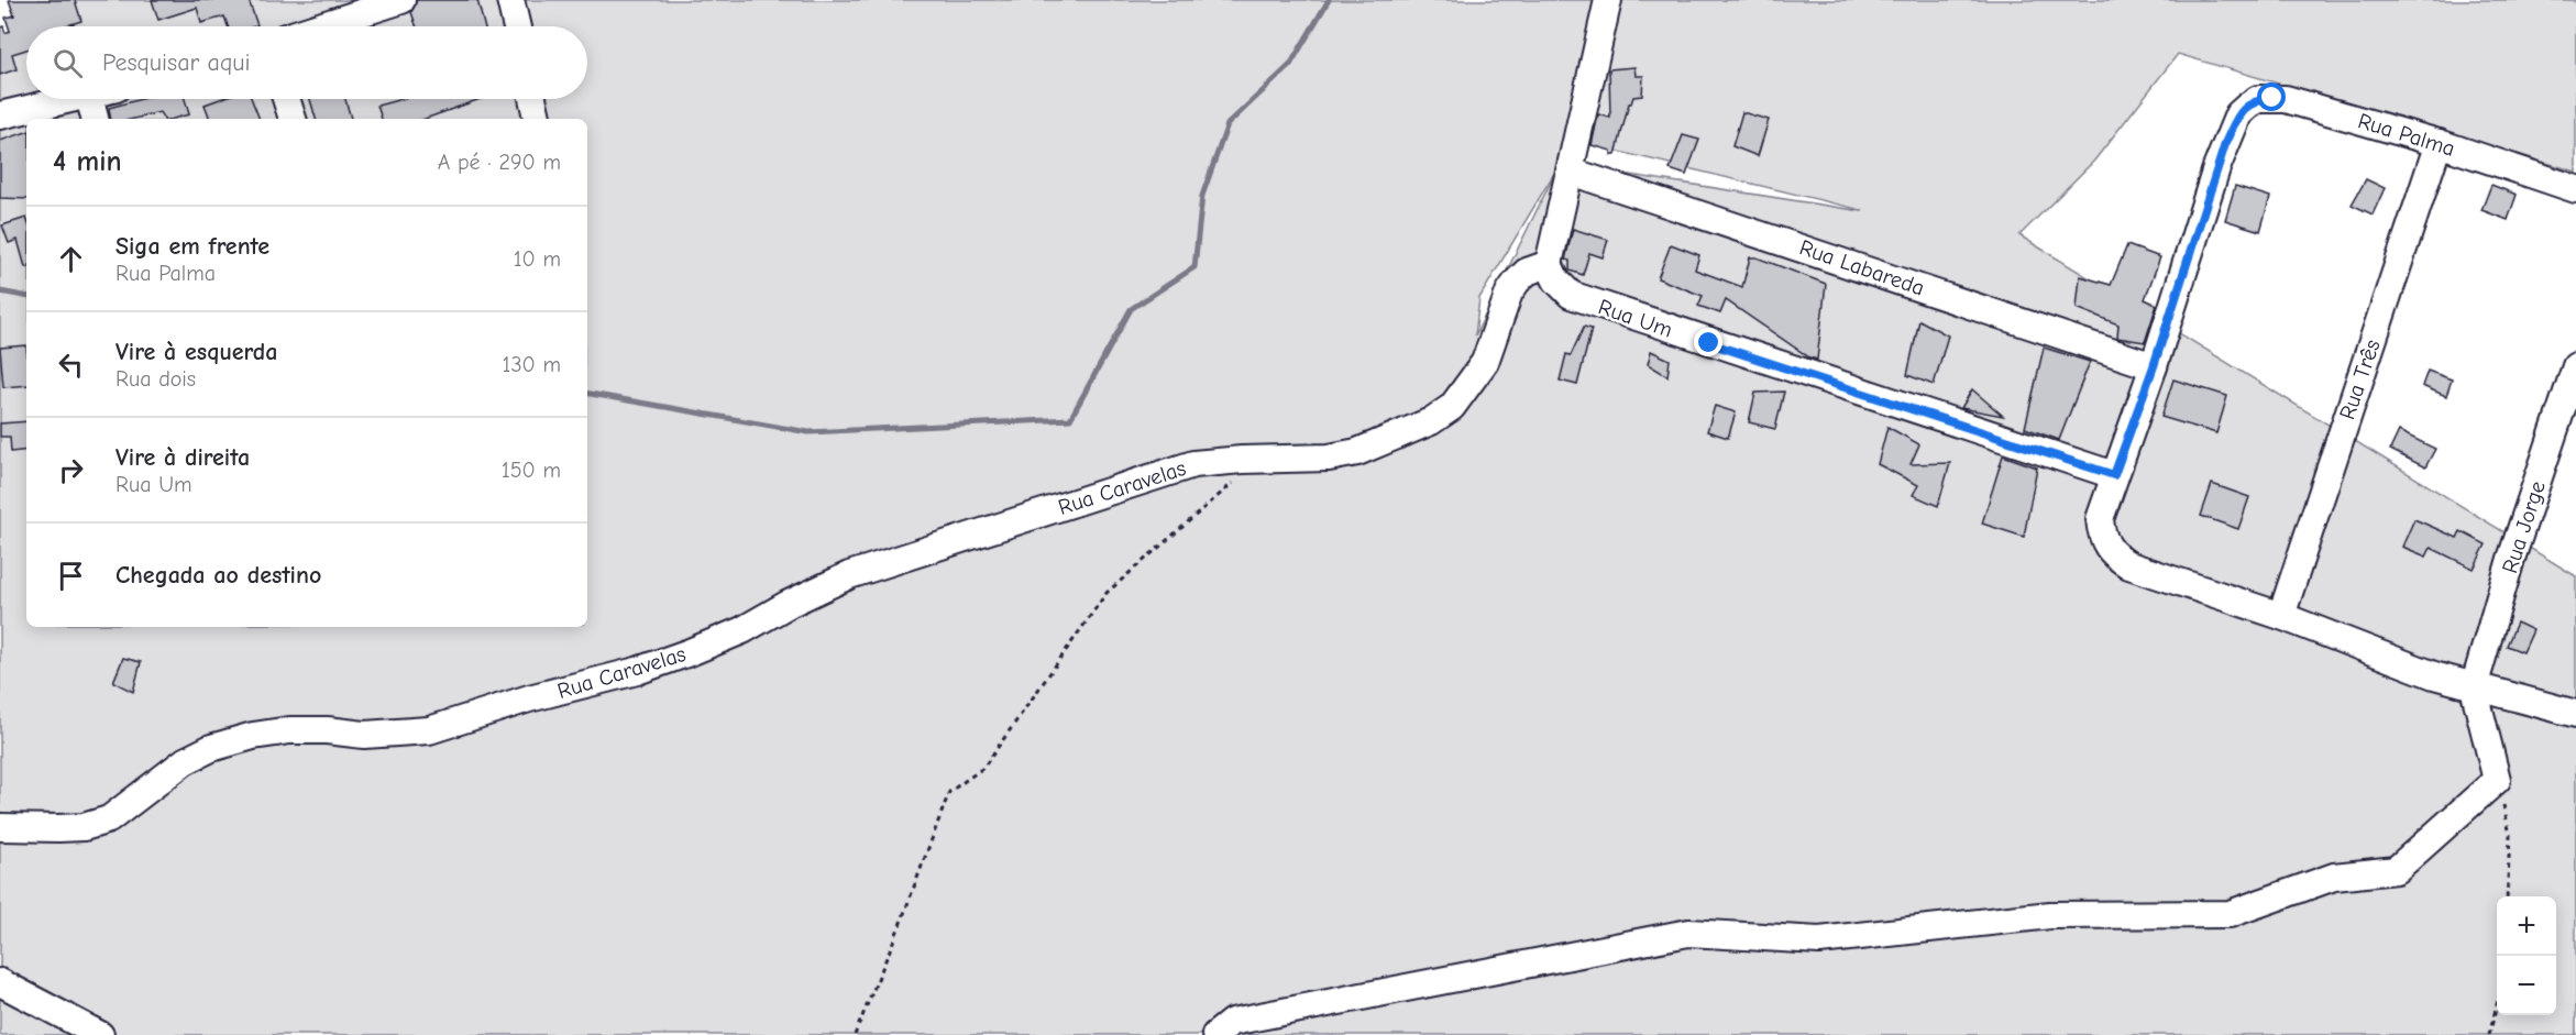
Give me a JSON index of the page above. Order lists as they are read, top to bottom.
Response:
{
  "streets": {
    "street": [
      "Rua Palma",
      "Rua Labareda",
      "Rua Um",
      "Rua Três",
      "Rua Caravelas",
      "Rua Jorge"
    ]
  },
  "crossings": [
    ["Rua Palma", "Rua Labareda"],
    ["Rua Palma", "Rua Três"],
    ["Rua Um", "Rua Caravelas"]
  ],
  "page": {
    "search": "Pesquisar aqui",
    "heading": ["4 min", "A pé · 290 m"],
    "list": [
      ["Siga em frente", "Rua Palma", "10 m"],
      ["Vire à esquerda", "Rua dois", "130 m"],
      ["Vire à direita", "Rua Um", "150 m"],
      "Chegada ao destino"
    ],
    "map_buttons": ["+", "−"]
  }
}
